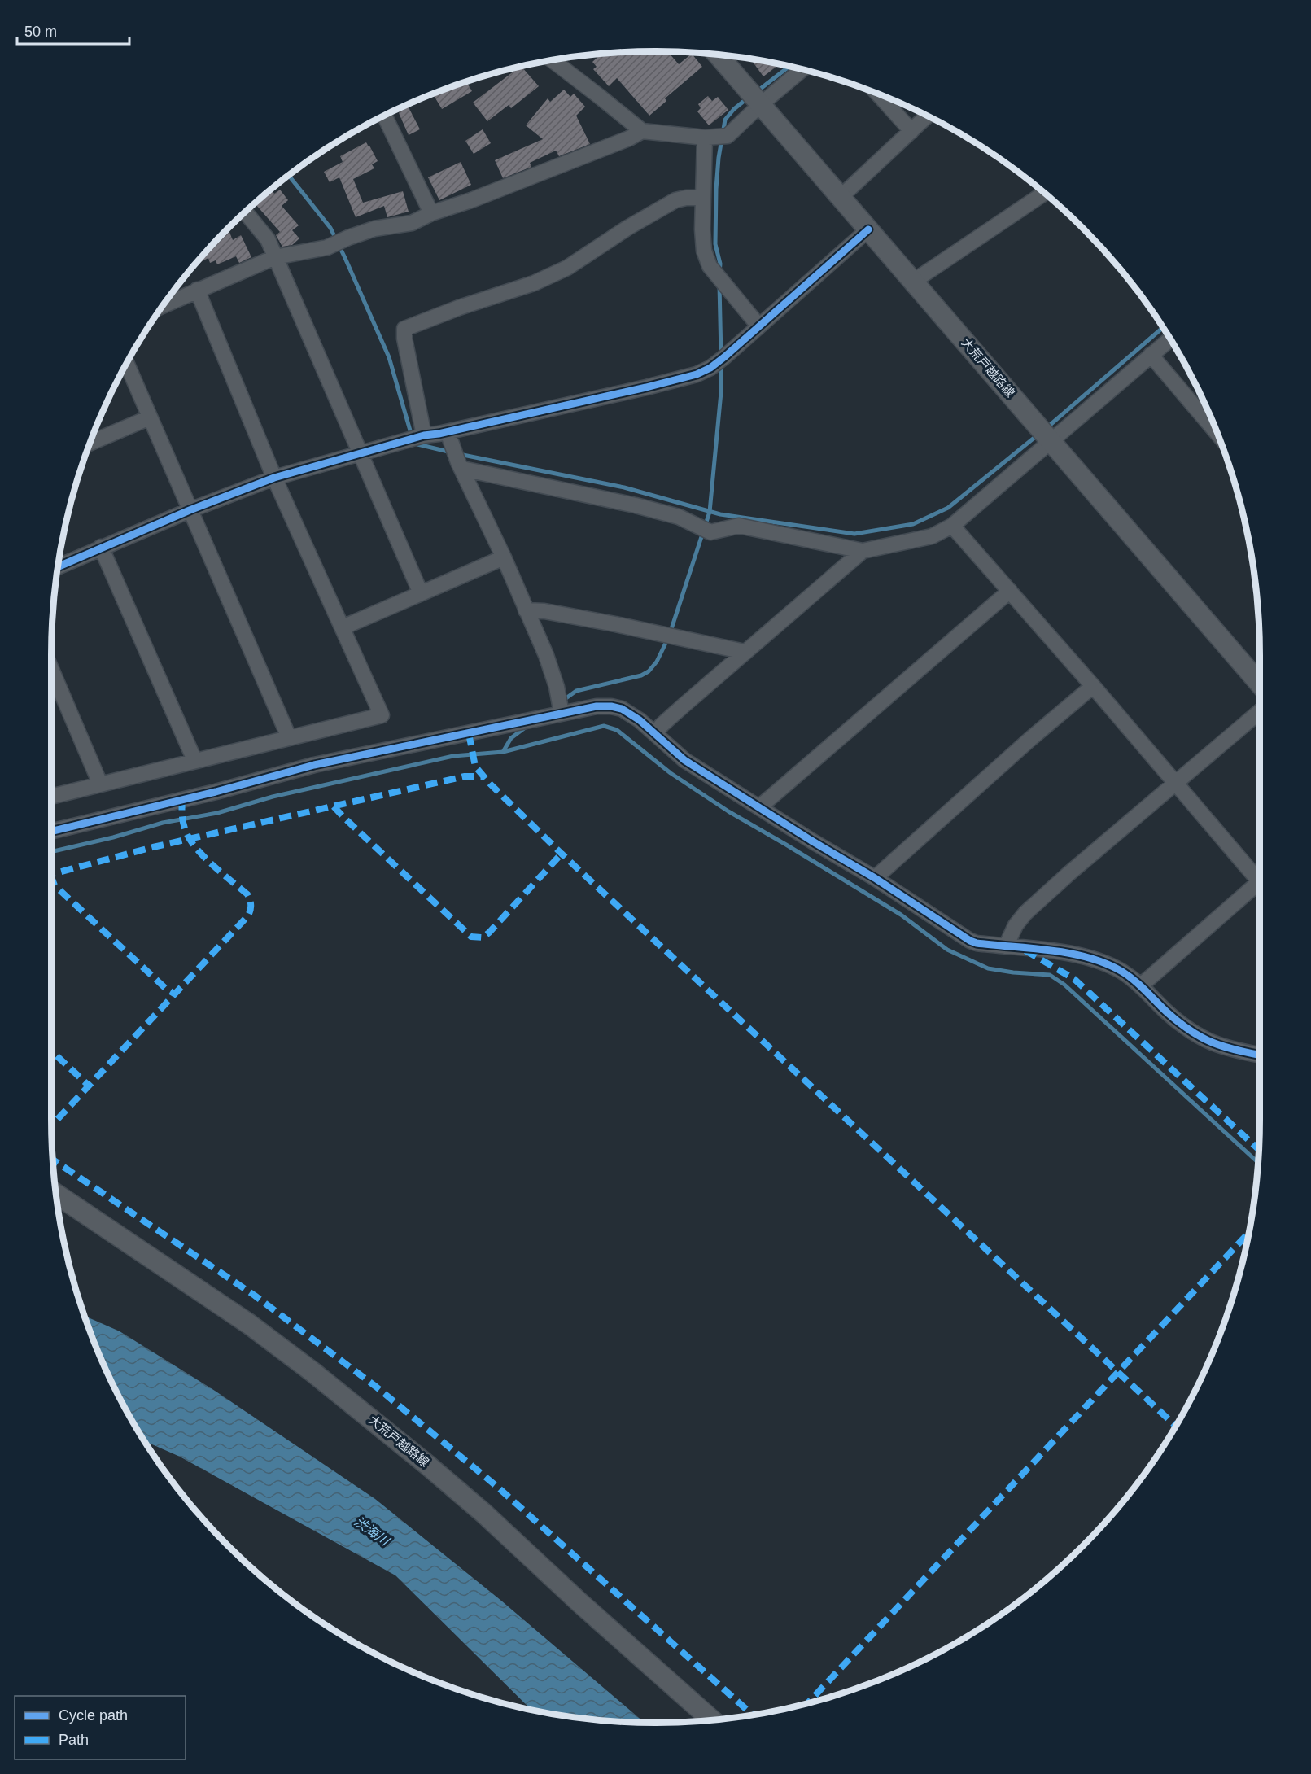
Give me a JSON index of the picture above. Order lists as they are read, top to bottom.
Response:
{
  "streets": {
    "main road": ["大荒戸越路線"]
  },
  "water": ["渋海川"],
  "legend": ["Cycle path", "Path"],
  "scale_bar": "50 m"
}
